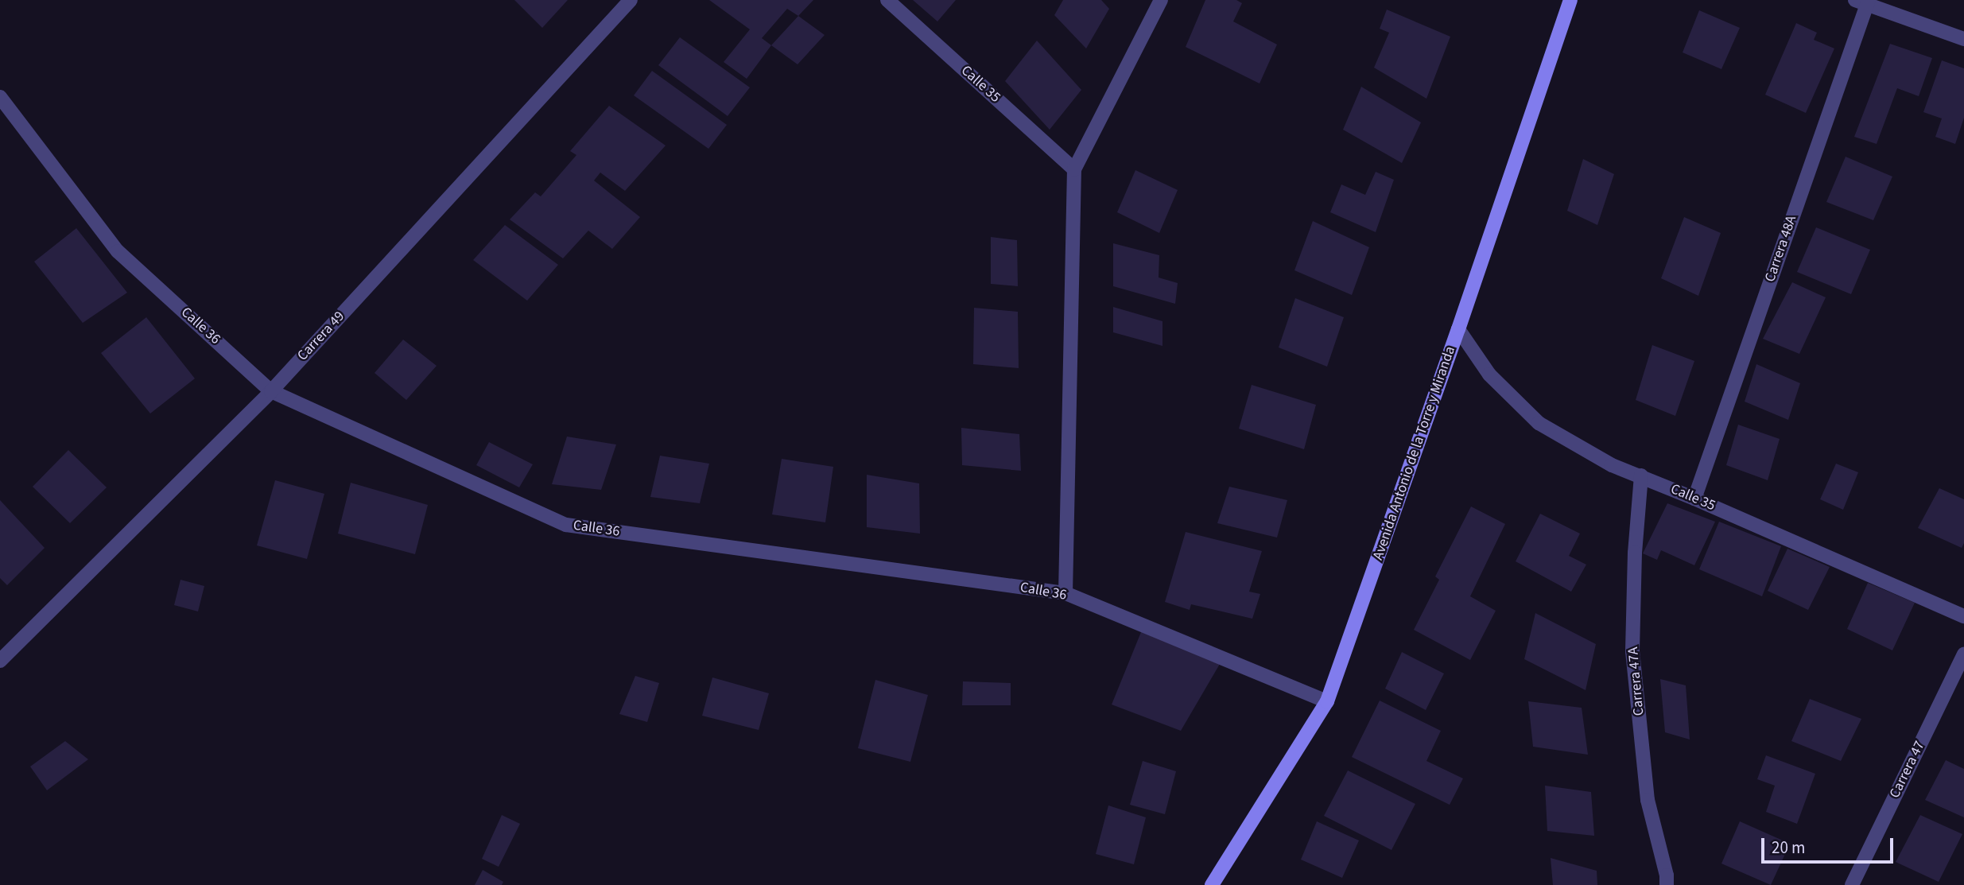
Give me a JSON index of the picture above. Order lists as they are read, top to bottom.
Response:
{
  "streets": {
    "main road": ["Avenida Antonio de la Torre y Miranda"],
    "street": [
      "Calle 35",
      "Carrera 48A",
      "Calle 36",
      "Carrera 49",
      "Carrera 47A",
      "Carrera 47"
    ]
  },
  "crossings": [
    ["Calle 35", "Carrera 48A"],
    ["Calle 35", "Avenida Antonio de la Torre y Miranda"],
    ["Calle 35", "Carrera 47A"],
    ["Calle 36", "Carrera 49"],
    ["Calle 36", "Avenida Antonio de la Torre y Miranda"]
  ],
  "scale_bar": "20 m"
}
